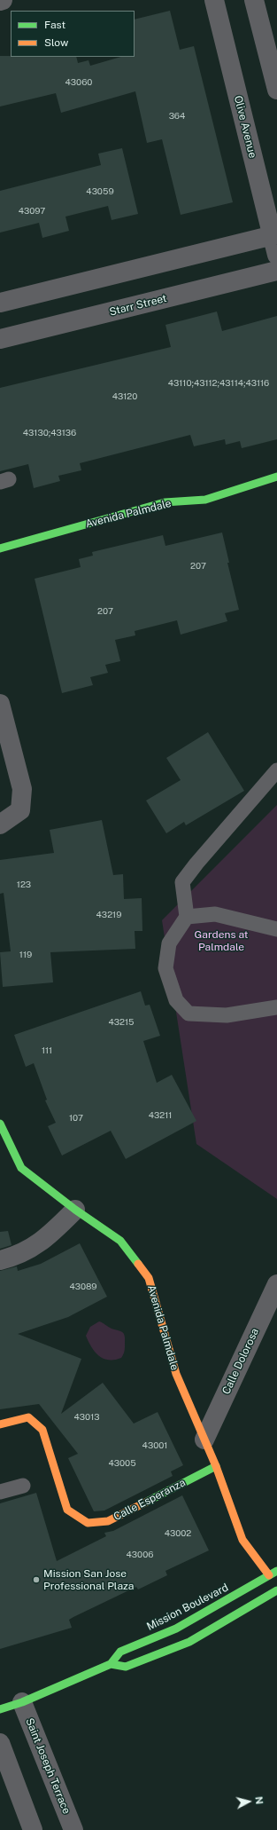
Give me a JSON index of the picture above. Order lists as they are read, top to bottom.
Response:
{
  "streets": {
    "street": [
      "Olive Avenue",
      "Starr Street",
      "Avenida Palmdale",
      "Calle Dolorosa",
      "Calle Esperanza",
      "Mission Boulevard",
      "Saint Joseph Terrace"
    ]
  },
  "crossings": [
    ["Avenida Palmdale", "Calle Dolorosa"],
    ["Avenida Palmdale", "Calle Esperanza"],
    ["Avenida Palmdale", "Mission Boulevard"],
    ["Mission Boulevard", "Saint Joseph Terrace"]
  ],
  "parks": ["Gardens at Palmdale"],
  "places": ["Mission San Jose Professional Plaza"],
  "house_numbers": [
    "43060",
    "364",
    "43059",
    "43097",
    "43110;43112;43114;43116",
    "43120",
    "43130;43136",
    "207",
    "207",
    "123",
    "43219",
    "119",
    "43215",
    "111",
    "43211",
    "107",
    "43089",
    "43013",
    "43001",
    "43005",
    "43002",
    "43006"
  ],
  "legend": ["Fast", "Slow"],
  "north": "right"
}
